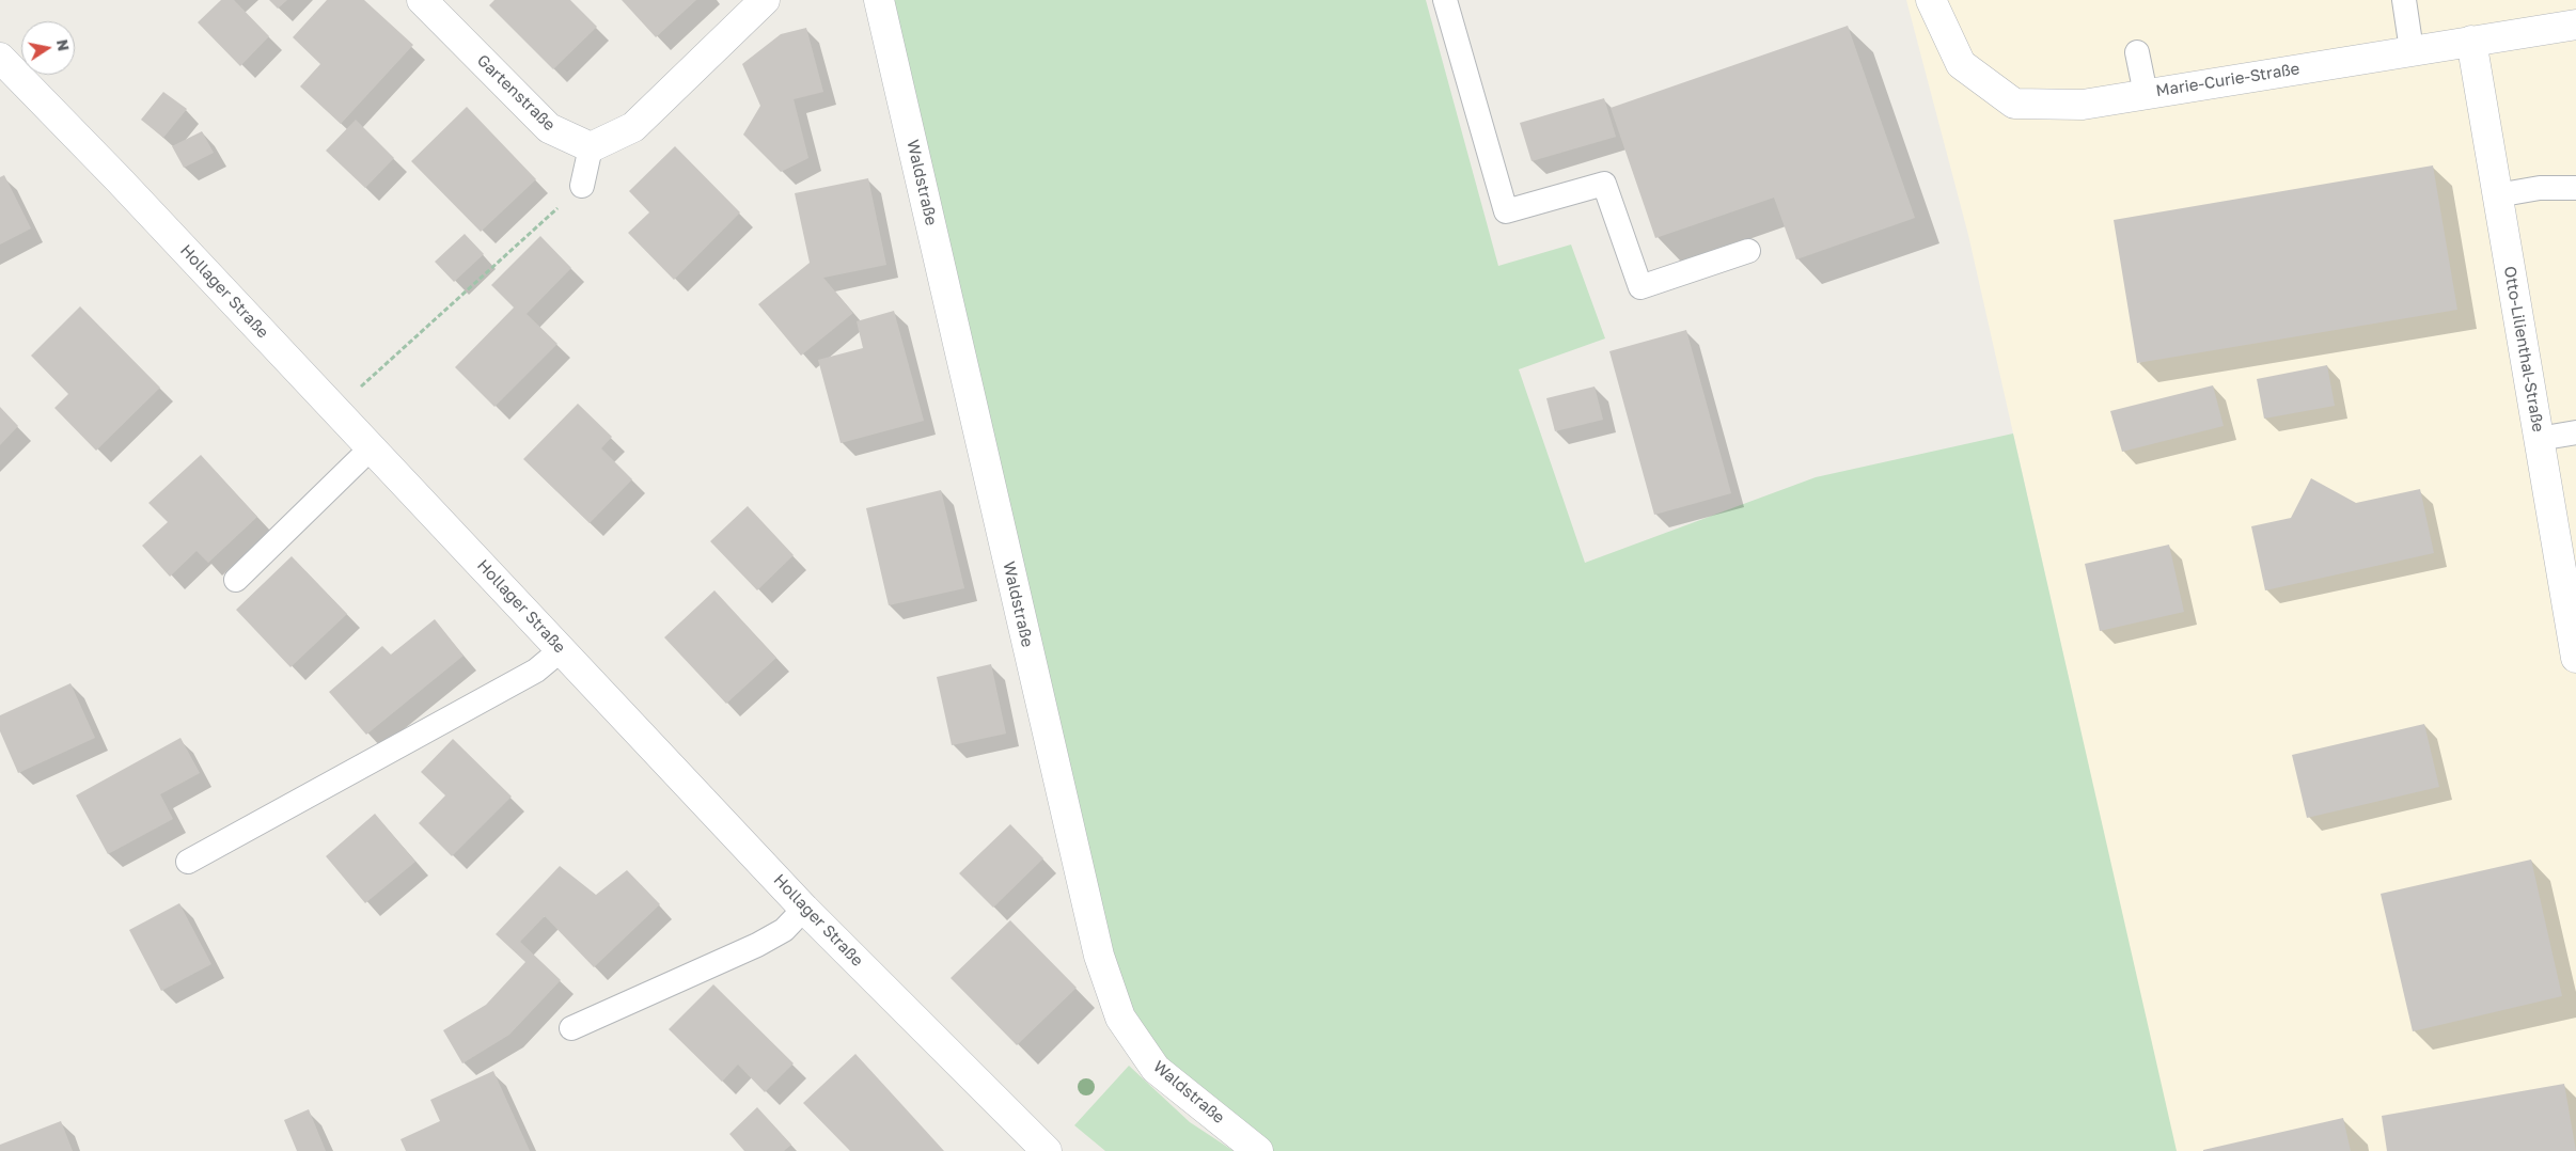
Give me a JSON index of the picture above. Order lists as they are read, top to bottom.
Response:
{
  "streets": {
    "street": [
      "Marie-Curie-Straße",
      "Gartenstraße",
      "Waldstraße",
      "Hollager Straße",
      "Otto-Lilienthal-Straße"
    ]
  },
  "crossings": [
    ["Marie-Curie-Straße", "Otto-Lilienthal-Straße"]
  ],
  "north": "right"
}
